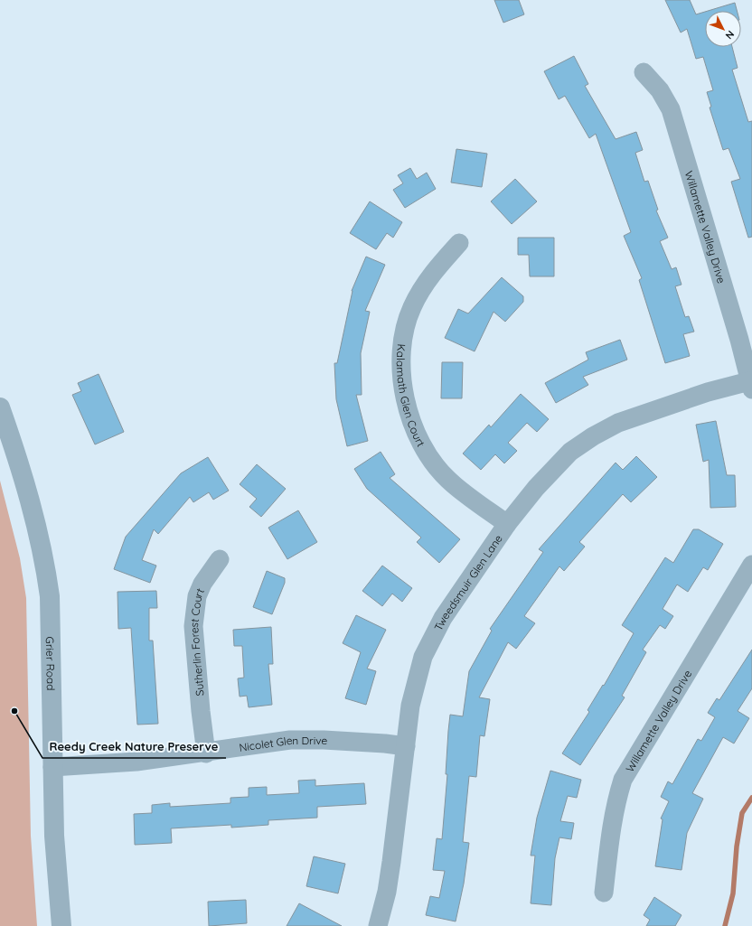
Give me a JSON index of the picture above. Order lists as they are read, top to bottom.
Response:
{
  "streets": {
    "street": [
      "Willamette Valley Drive",
      "Kalamath Glen Court",
      "Tweedsmuir Glen Lane",
      "Sutherlin Forest Court",
      "Grier Road",
      "Nicolet Glen Drive"
    ]
  },
  "crossings": [
    ["Willamette Valley Drive", "Tweedsmuir Glen Lane"],
    ["Kalamath Glen Court", "Tweedsmuir Glen Lane"],
    ["Tweedsmuir Glen Lane", "Nicolet Glen Drive"],
    ["Sutherlin Forest Court", "Nicolet Glen Drive"],
    ["Grier Road", "Nicolet Glen Drive"]
  ],
  "places": ["Reedy Creek Nature Preserve"],
  "north": "bottom right"
}
